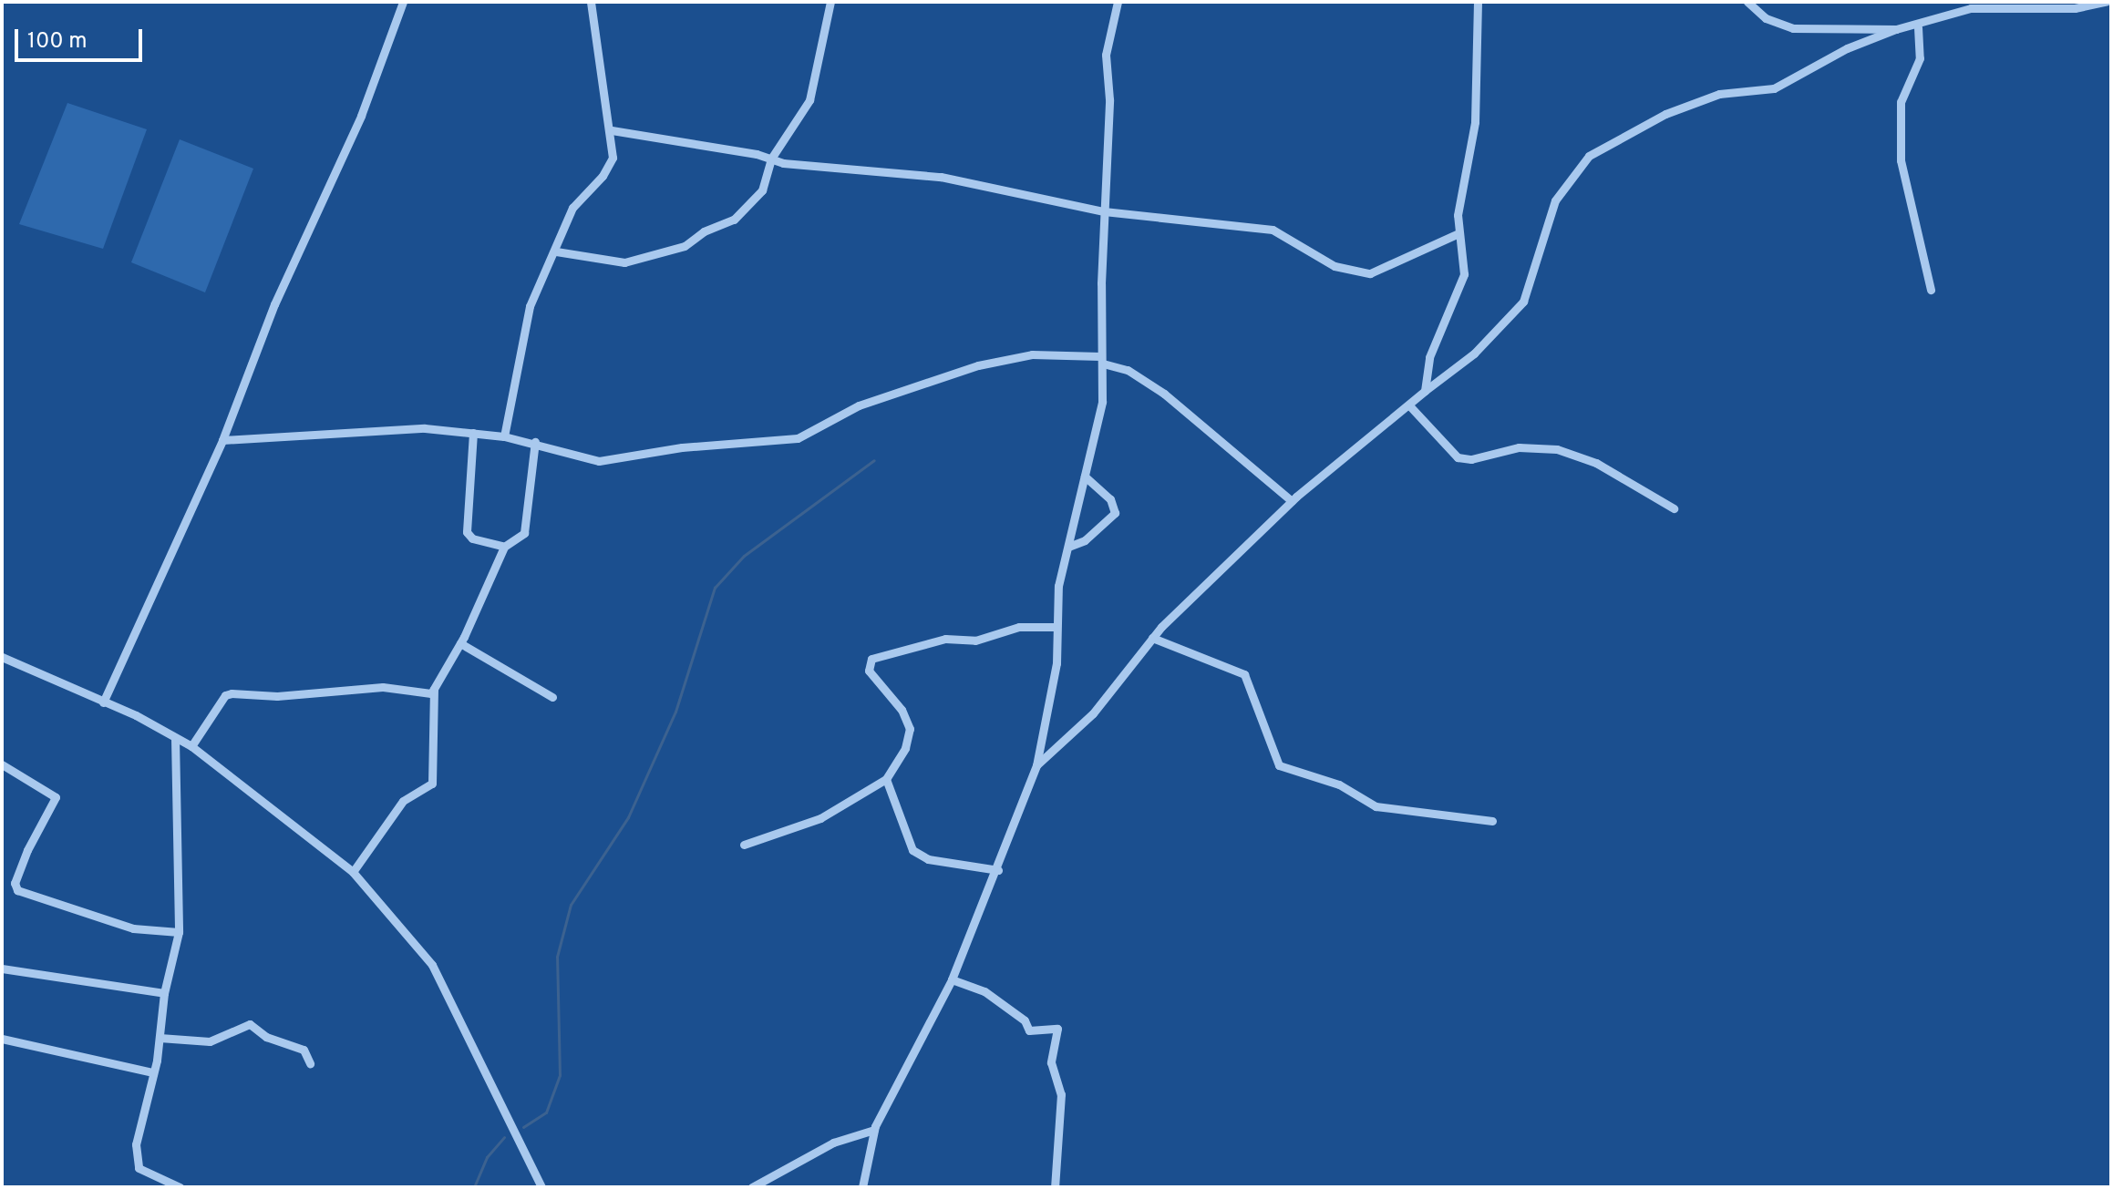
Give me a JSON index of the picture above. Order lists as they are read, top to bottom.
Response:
{
  "scale_bar": "100 m"
}
